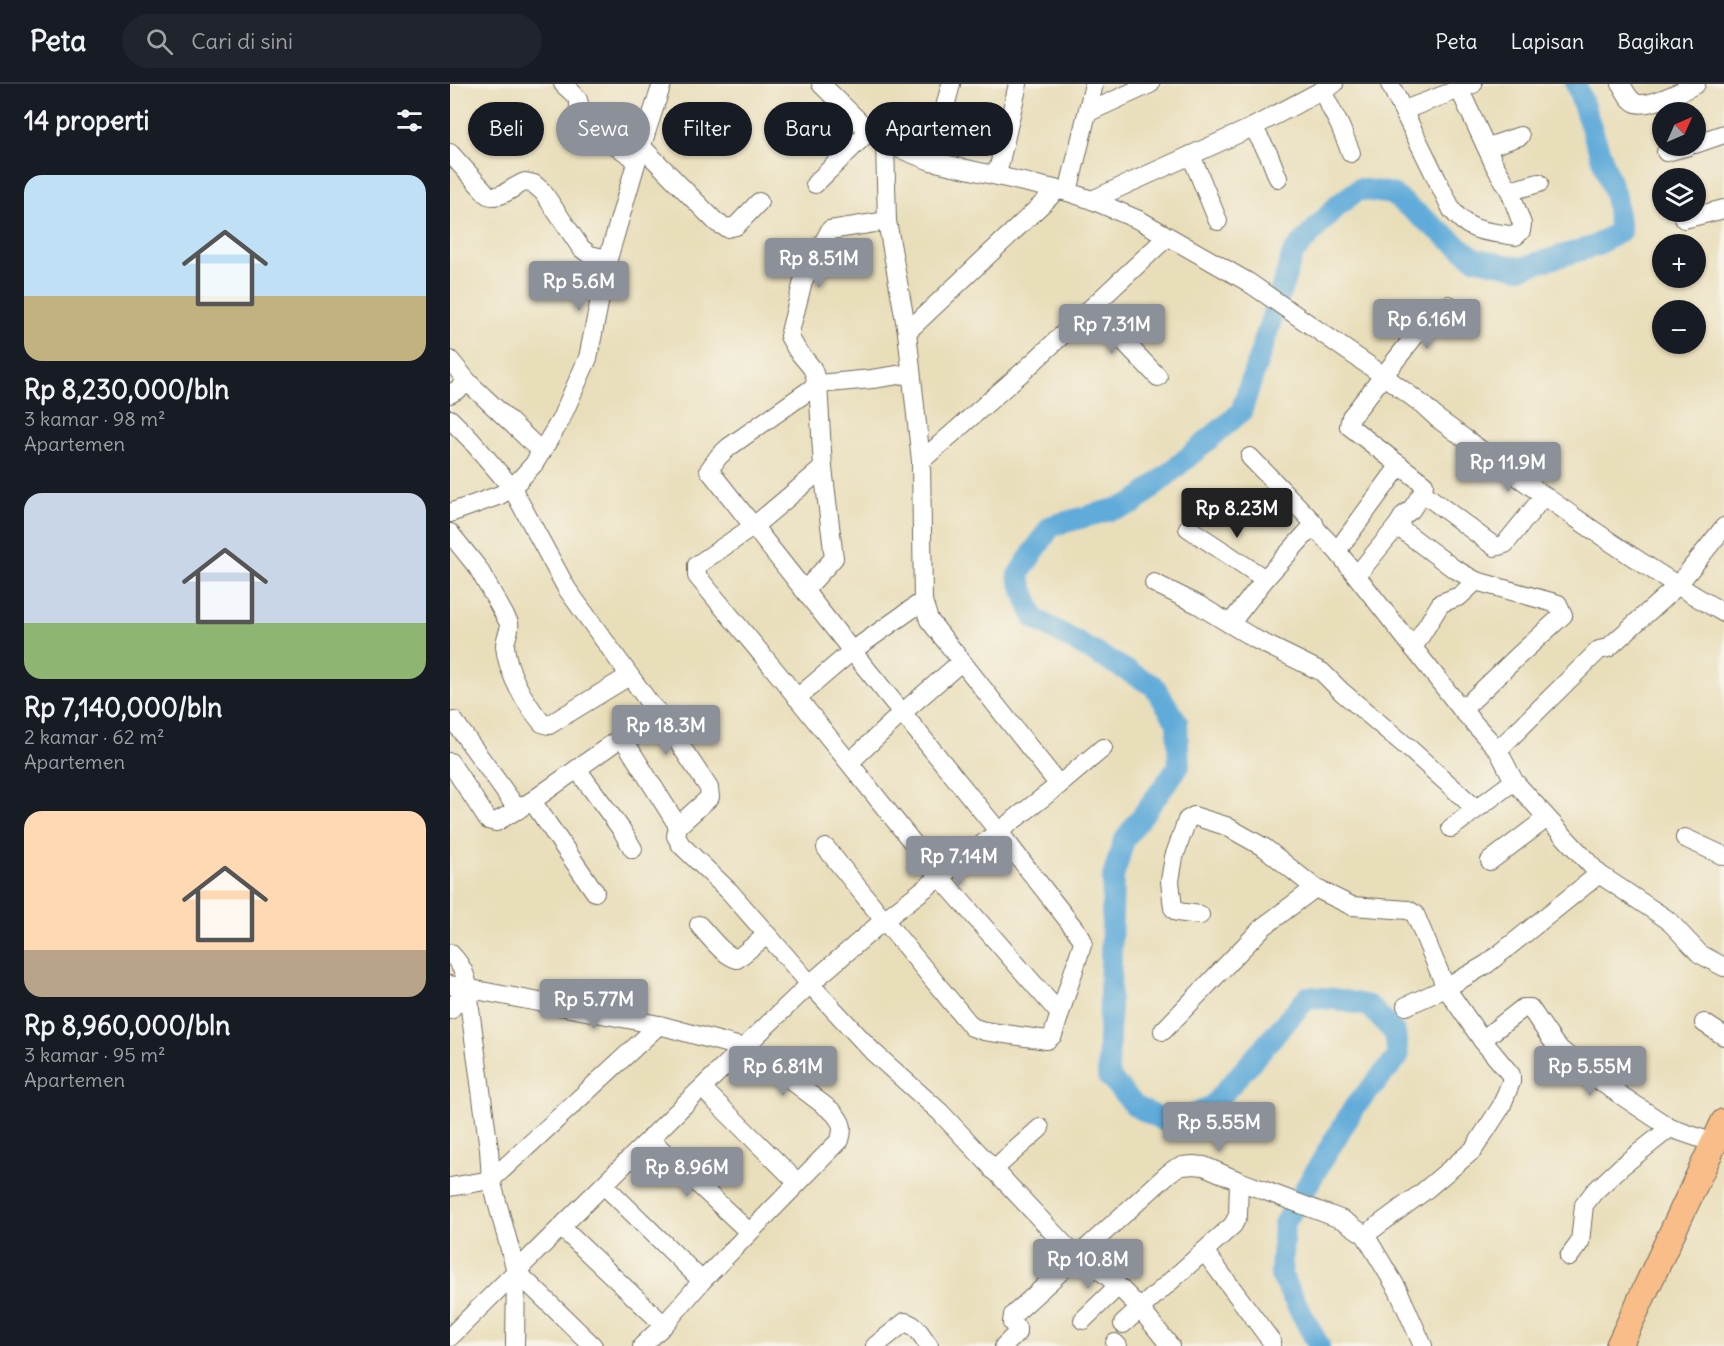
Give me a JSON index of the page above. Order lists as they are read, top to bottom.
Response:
{
  "north": "top right",
  "page": {
    "header": "Peta",
    "search": "Cari di sini",
    "nav": ["Peta", "Lapisan", "Bagikan"],
    "heading": "14 properti",
    "map_buttons": ["+", "−"],
    "chip": [
      "Beli",
      "Sewa",
      "Filter",
      "Baru",
      "Apartemen"
    ],
    "list": [
      {
        "name": "Rp 8,230,000/bln",
        "note": "3 kamar · 98 m² · Apartemen"
      },
      {
        "name": "Rp 7,140,000/bln",
        "note": "2 kamar · 62 m² · Apartemen"
      },
      {
        "name": "Rp 8,960,000/bln",
        "note": "3 kamar · 95 m² · Apartemen"
      }
    ],
    "price": [
      "Rp 8.51M",
      "Rp 5.6M",
      "Rp 6.16M",
      "Rp 7.31M",
      "Rp 11.9M",
      "Rp 8.23M",
      "Rp 18.3M",
      "Rp 7.14M",
      "Rp 5.77M",
      "Rp 6.81M",
      "Rp 5.55M",
      "Rp 5.55M",
      "Rp 8.96M",
      "Rp 10.8M"
    ]
  }
}
